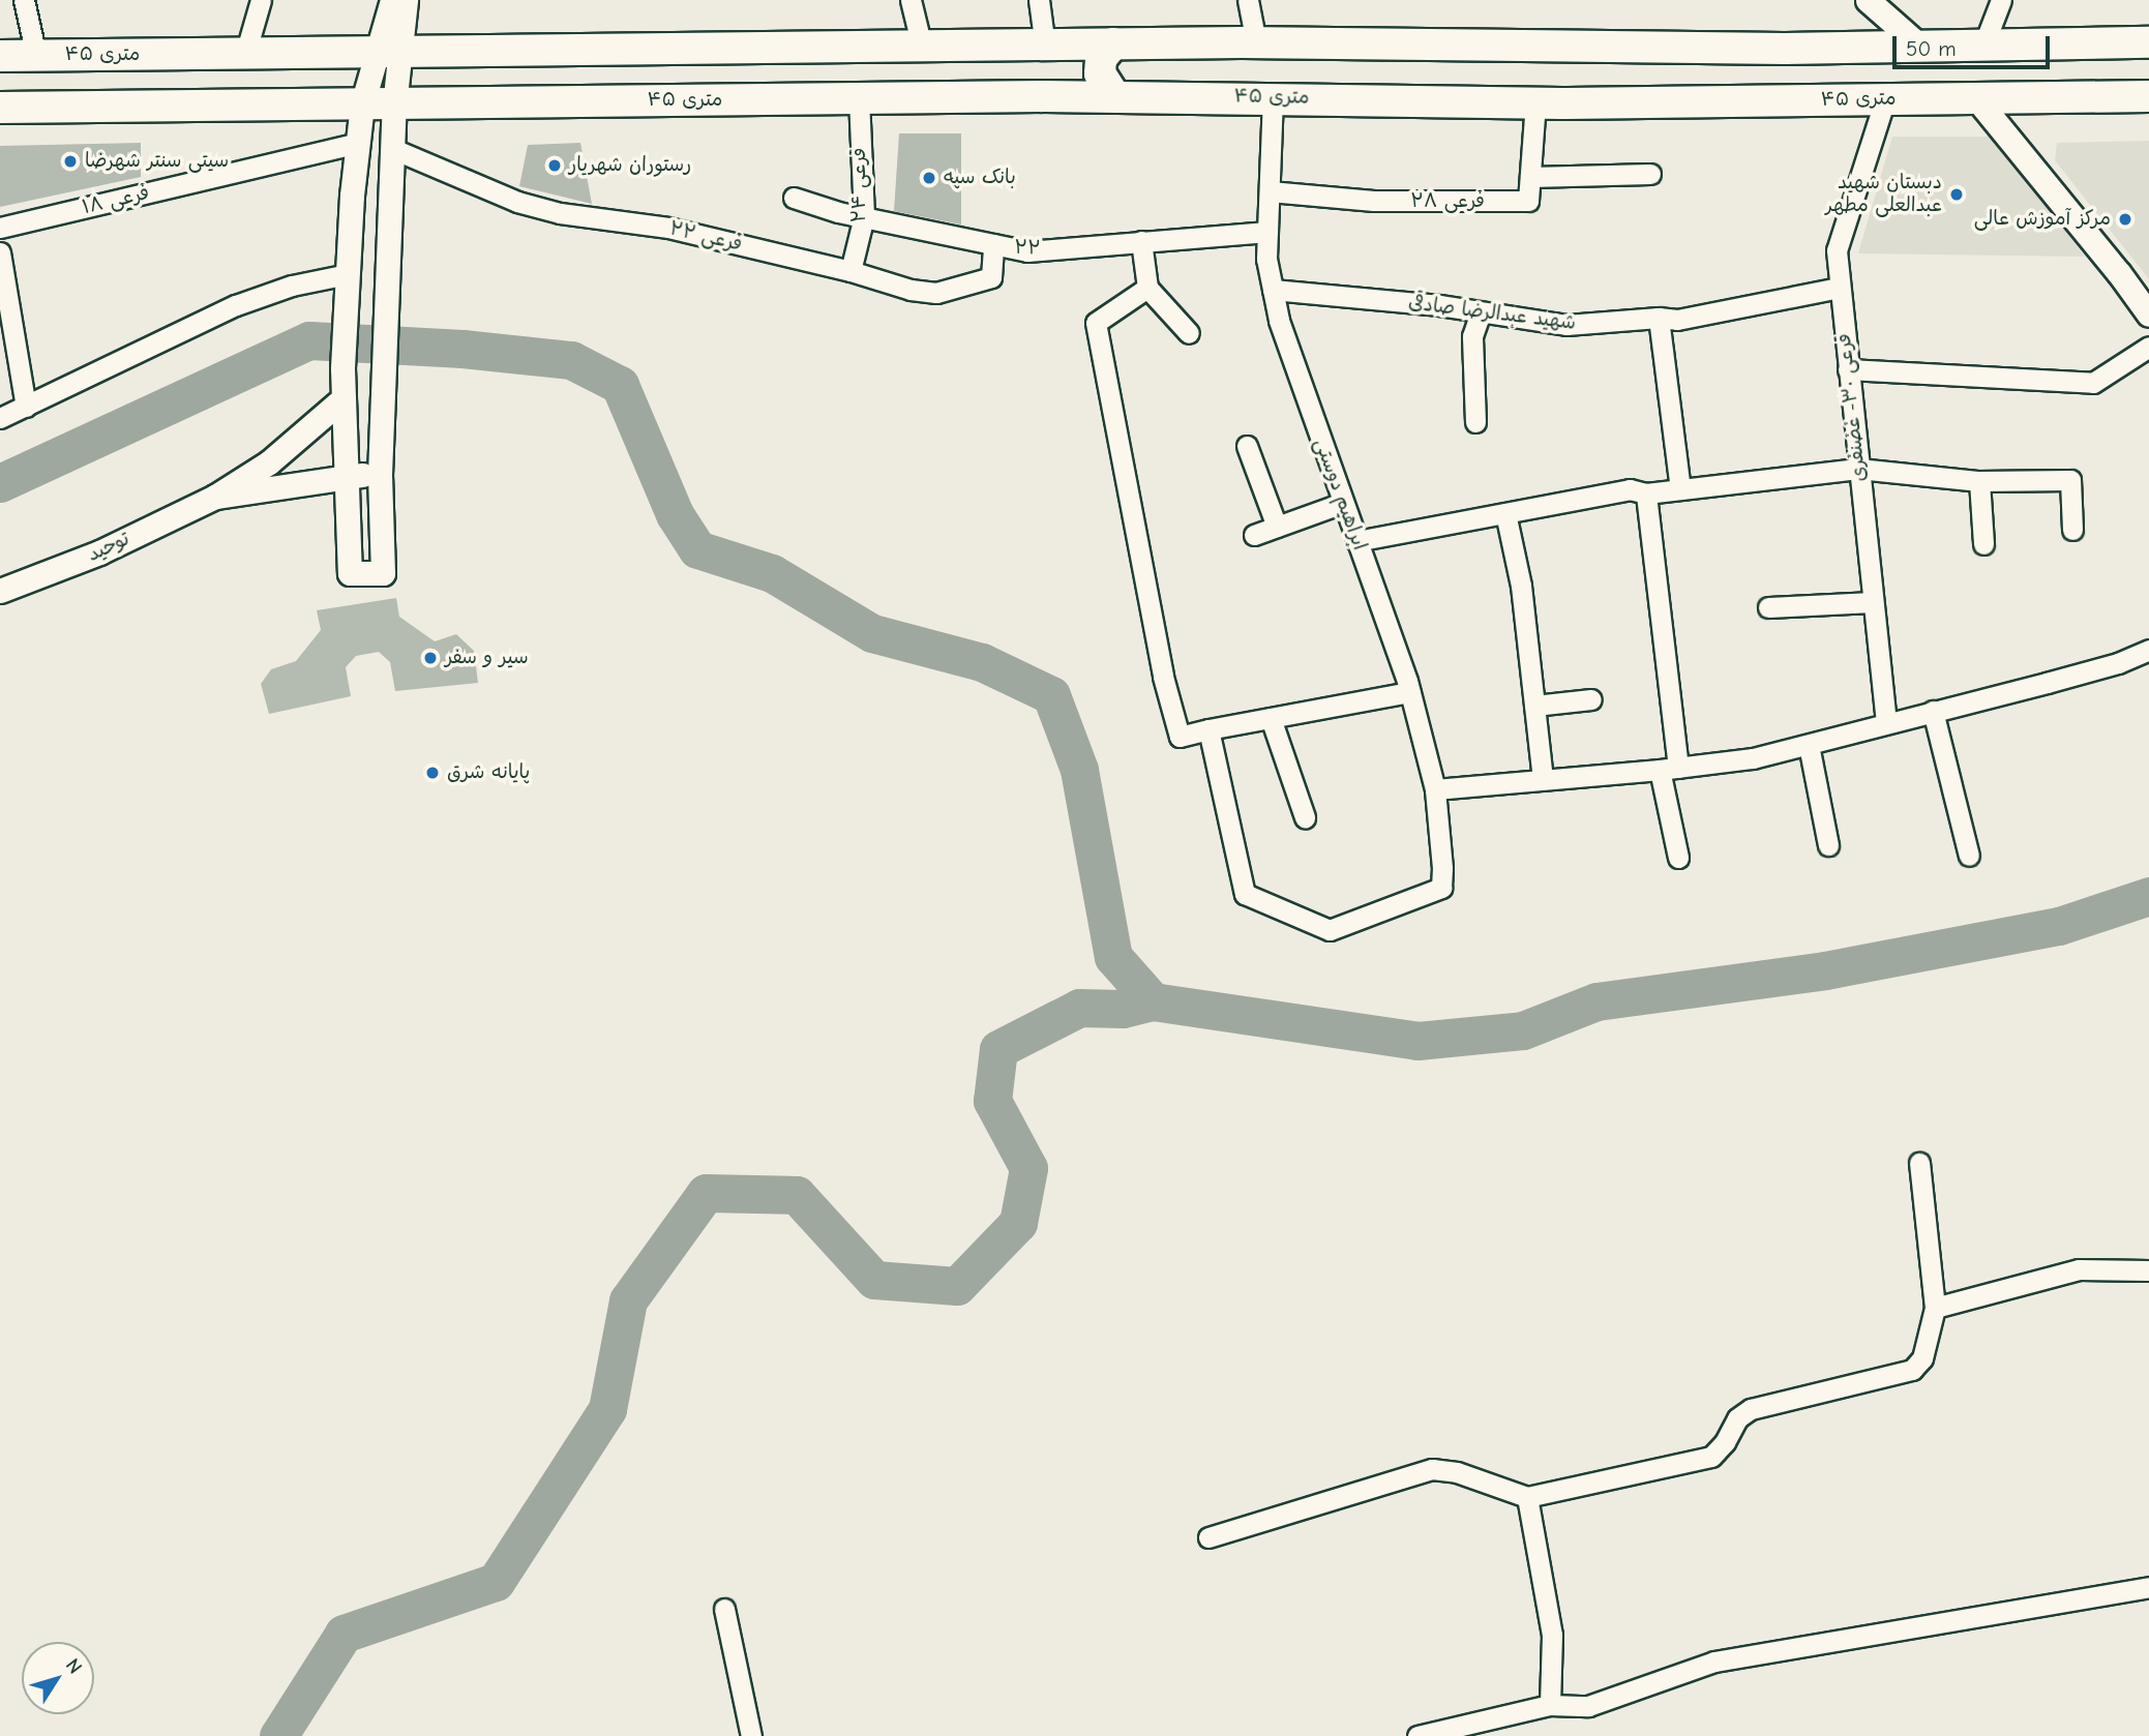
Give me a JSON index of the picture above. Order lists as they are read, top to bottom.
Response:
{
  "streets": {
    "main road": ["۴۵ متری"],
    "street": [
      "فرعی ۲۴",
      "فرعی ۱۸",
      "فرعی ۲۸",
      "فرعی ۲۲",
      "۲۲",
      "شهید عبدالرضا صادقی",
      "فرعی ۳۰- غضنفری",
      "ابراهیم دوستی",
      "توحید"
    ]
  },
  "crossings": [
    ["۴۵ متری", "فرعی ۲۴"],
    ["۴۵ متری", "فرعی ۲۸"],
    ["۴۵ متری", "فرعی ۳۰- غضنفری"],
    ["۴۵ متری", "ابراهیم دوستی"],
    ["فرعی ۲۴", "فرعی ۲۲"],
    ["فرعی ۲۴", "۲۲"],
    ["فرعی ۲۸", "ابراهیم دوستی"],
    ["فرعی ۲۲", "۲۲"],
    ["۲۲", "ابراهیم دوستی"],
    ["شهید عبدالرضا صادقی", "فرعی ۳۰- غضنفری"],
    ["شهید عبدالرضا صادقی", "ابراهیم دوستی"]
  ],
  "places": [
    "سیتی سنتر شهرضا",
    "رستوران شهریار",
    "بانک سپه",
    "دبستان شهید عبدالعلی مطهر",
    "مرکز آموزش عالی",
    "سیر و سفر",
    "پایانه شرق"
  ],
  "scale_bar": "50 m",
  "north": "top right"
}
